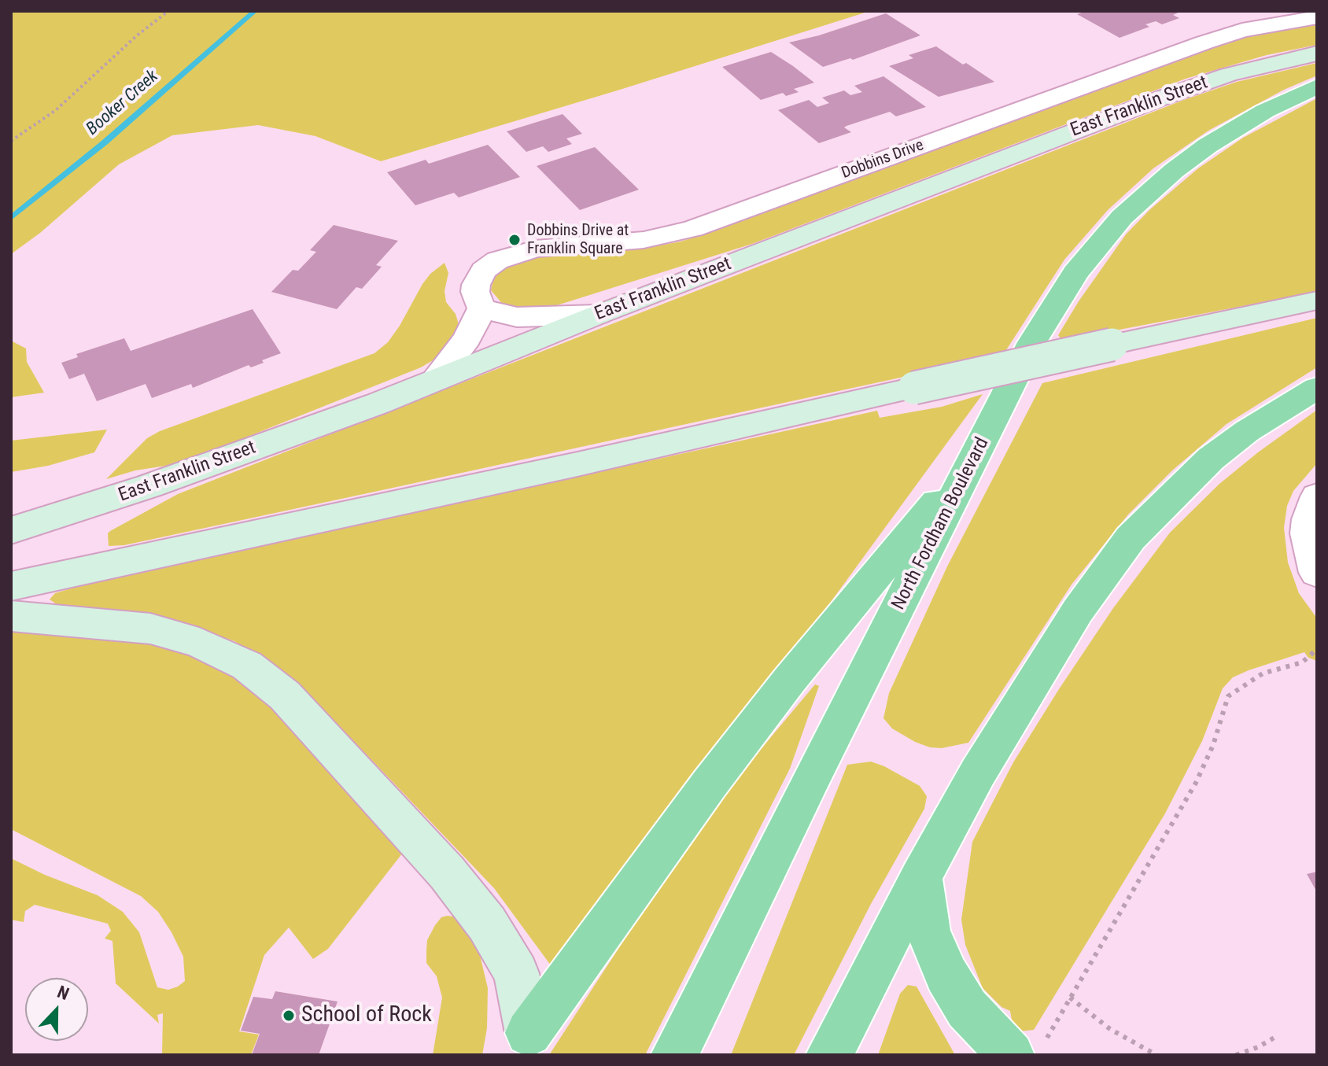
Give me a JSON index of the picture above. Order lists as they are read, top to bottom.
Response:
{
  "streets": {
    "highway": ["North Fordham Boulevard"],
    "main road": ["East Franklin Street"],
    "street": ["Dobbins Drive"]
  },
  "water": ["Booker Creek"],
  "places": ["Dobbins Drive at Franklin Square", "School of Rock"],
  "north": "top"
}
